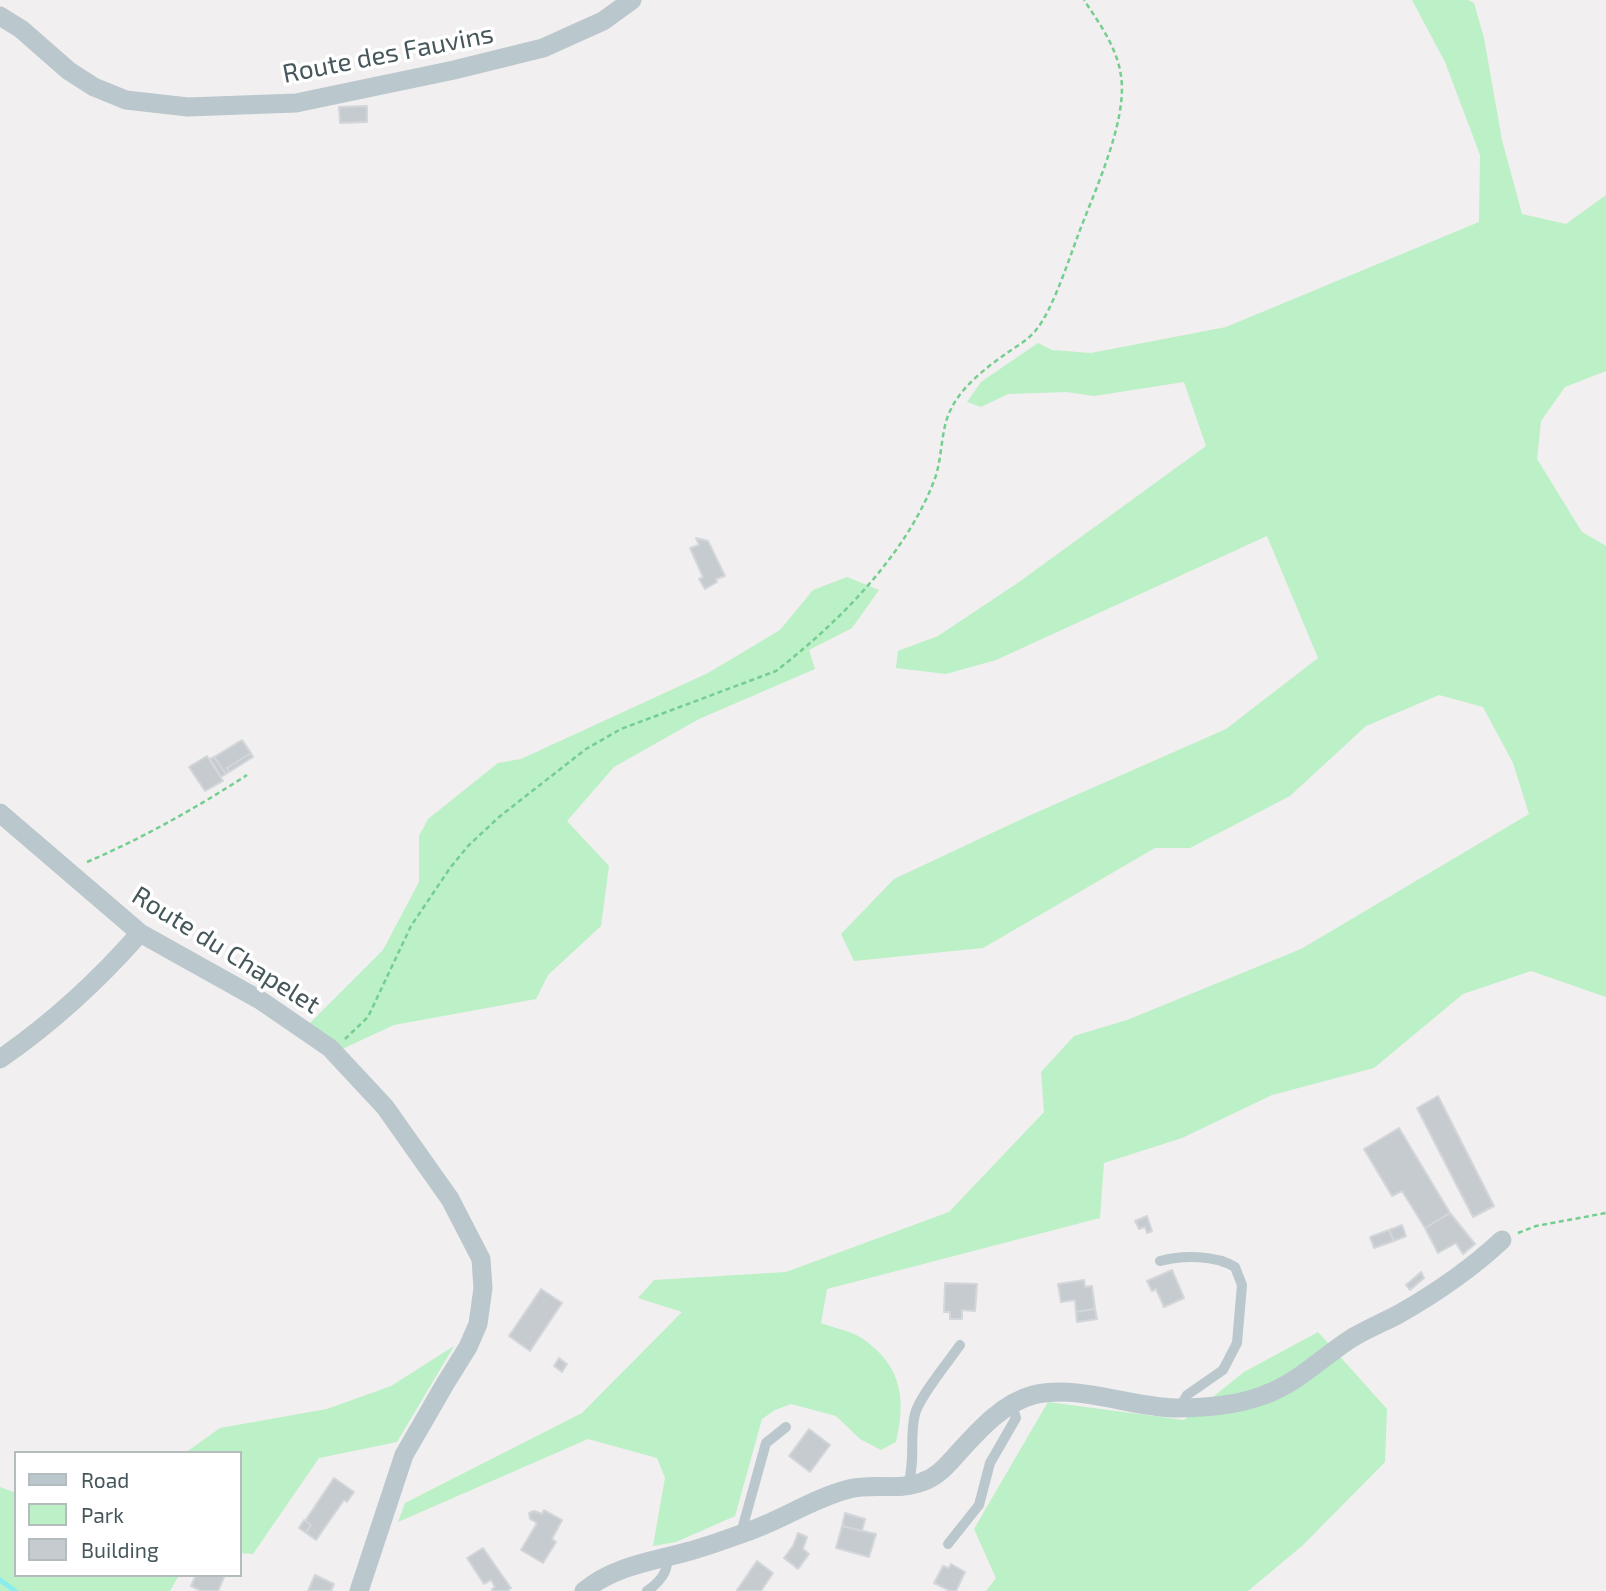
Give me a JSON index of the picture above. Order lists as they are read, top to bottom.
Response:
{
  "streets": {
    "street": ["Route des Fauvins", "Route du Chapelet"]
  },
  "legend": ["Road", "Park", "Building"]
}
